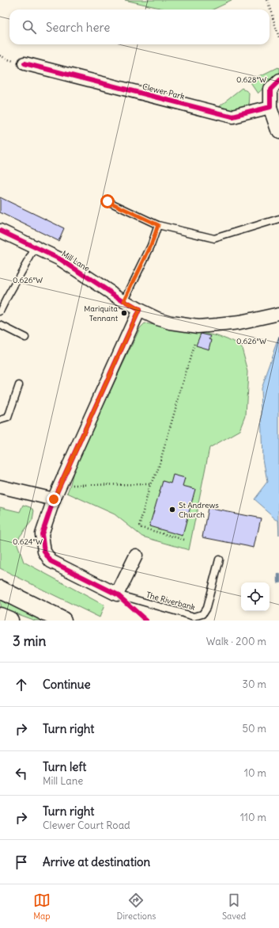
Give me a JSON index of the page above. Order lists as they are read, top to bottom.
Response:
{
  "streets": {
    "street": ["Clewer Park", "Mill Lane"],
    "lane": ["The Riverbank"]
  },
  "places": ["Mariquita Tennant", "St Andrews Church"],
  "page": {
    "search": "Search here",
    "heading": ["3 min", "Walk · 200 m"],
    "list": [
      ["Continue", "30 m"],
      ["Turn right", "50 m"],
      ["Turn left", "Mill Lane", "10 m"],
      ["Turn right", "Clewer Court Road", "110 m"],
      "Arrive at destination"
    ],
    "nav": ["Map", "Directions", "Saved"]
  },
  "coordinates": ["0.628°W", "0.626°W", "0.624°W"]
}
